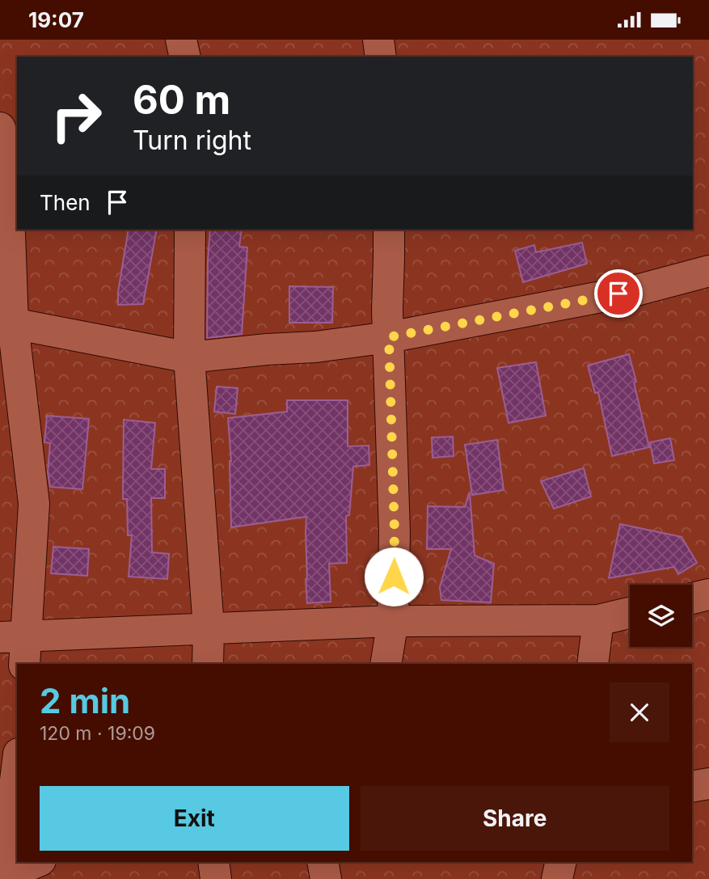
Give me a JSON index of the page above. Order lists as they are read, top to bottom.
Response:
{
  "page": {
    "status": "19:07",
    "turn": ["60 m", "Turn right"],
    "then": "Then",
    "heading": ["2 min", "120 m · 19:09"],
    "buttons": ["Exit", "Share"]
  }
}
